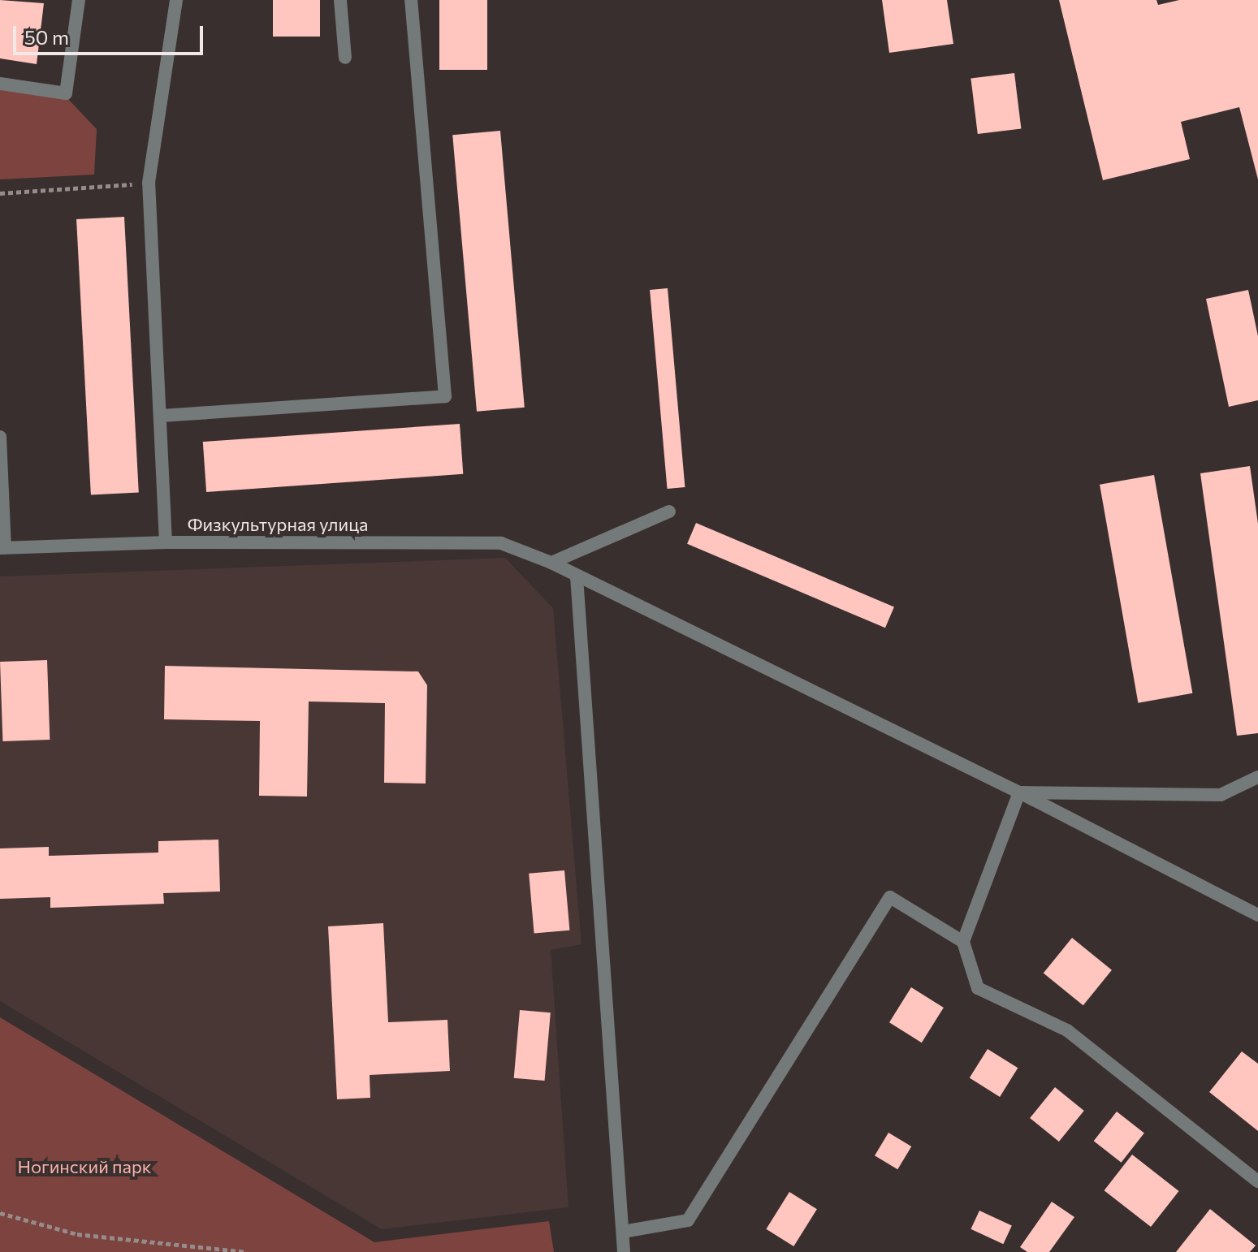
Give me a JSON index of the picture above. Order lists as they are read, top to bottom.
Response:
{
  "streets": {
    "street": ["Физкультурная улица"]
  },
  "parks": ["Ногинский парк"],
  "scale_bar": "50 m"
}
